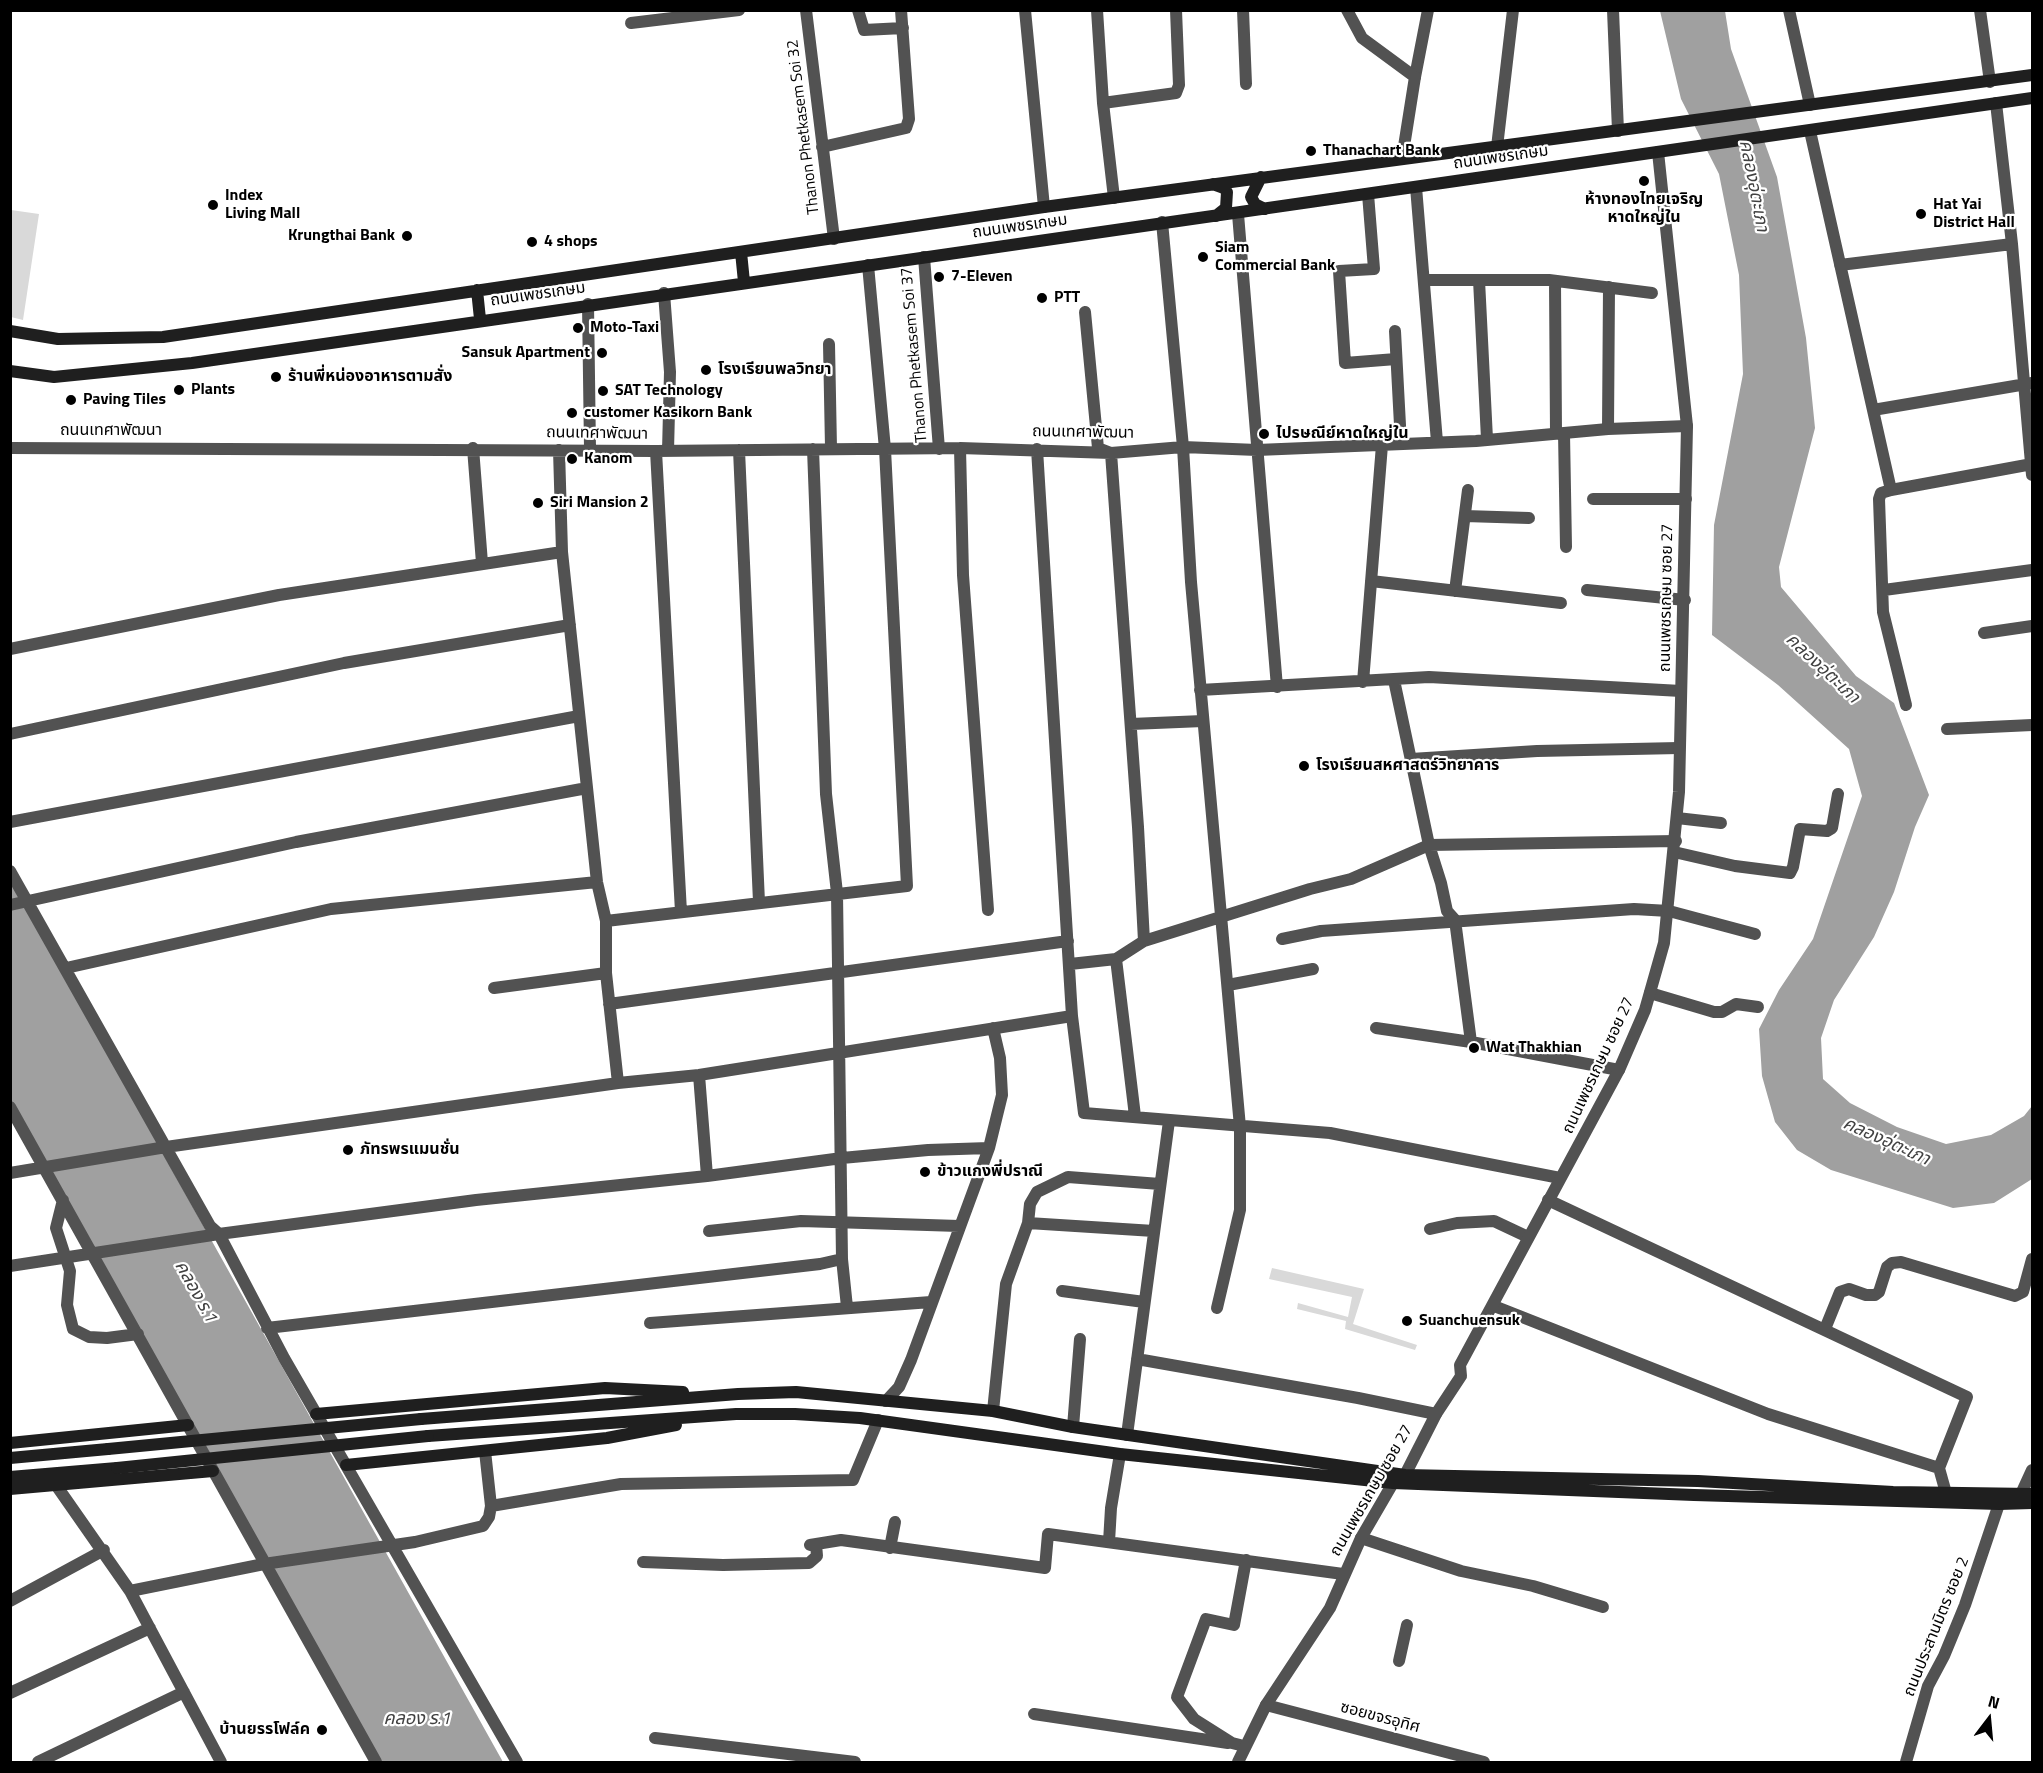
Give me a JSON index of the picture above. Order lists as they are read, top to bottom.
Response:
{
  "streets": {
    "main road": ["ถนนเพชรเกษม"],
    "street": [
      "Thanon Phetkasem Soi 32",
      "Thanon Phetkasem Soi 37",
      "ถนนเทศาพัฒนา",
      "ถนนเพชรเกษม ซอย 27",
      "ถนนประสานมิตร ซอย 2",
      "ซอยขจรอุทิศ"
    ]
  },
  "crossings": [
    ["Thanon Phetkasem Soi 32", "ถนนเพชรเกษม"],
    ["ถนนเพชรเกษม", "Thanon Phetkasem Soi 37"],
    ["ถนนเพชรเกษม", "ถนนเพชรเกษม ซอย 27"],
    ["Thanon Phetkasem Soi 37", "ถนนเทศาพัฒนา"],
    ["ถนนเทศาพัฒนา", "ถนนเพชรเกษม ซอย 27"],
    ["ถนนเพชรเกษม ซอย 27", "ซอยขจรอุทิศ"]
  ],
  "water": ["คลองอุ่ตะเภา", "คลอง ร.1"],
  "places": [
    "Thanachart Bank",
    "ห้างทองไทยเจริญ หาดใหญ่ใน",
    "Index Living Mall",
    "Hat Yai District Hall",
    "Krungthai Bank",
    "4 shops",
    "Siam Commercial Bank",
    "7-Eleven",
    "PTT",
    "Moto-Taxi",
    "Sansuk Apartment",
    "โรงเรียนพลวิทยา",
    "ร้านพี่หน่องอาหารตามสั่ง",
    "Plants",
    "SAT Technology",
    "Paving Tiles",
    "customer Kasikorn Bank",
    "ไปรษณีย์หาดใหญ่ใน",
    "Kanom",
    "Siri Mansion 2",
    "โรงเรียนสหศาสตร์วิทยาคาร",
    "Wat Thakhian",
    "ภัทรพรแมนชั่น",
    "ข้าวแกงพี่ปราณี",
    "Suanchuensuk",
    "บ้านยรรโฟล์ค"
  ],
  "north": "top"
}
